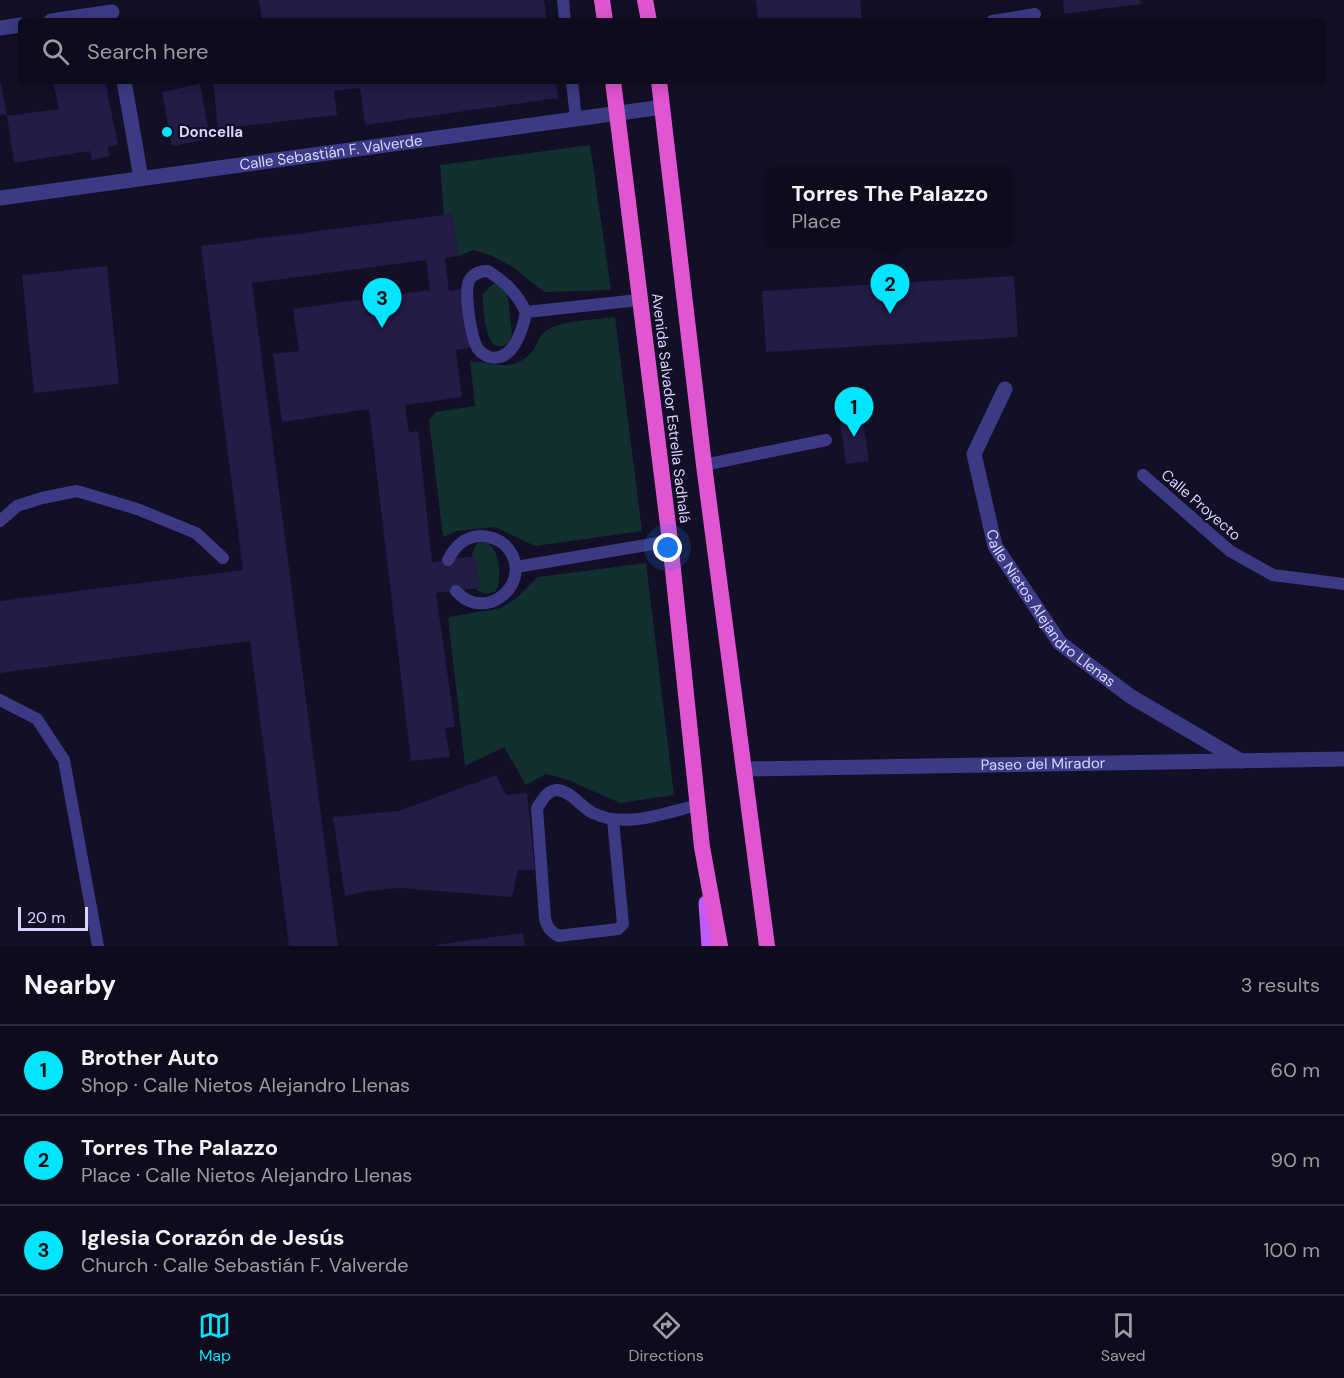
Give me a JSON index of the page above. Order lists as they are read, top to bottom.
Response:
{
  "streets": {
    "highway": ["Avenida Salvador Estrella Sadhalá"],
    "street": ["Calle Sebastián F. Valverde", "Calle Nietos Alejandro Llenas", "Paseo del Mirador"],
    "lane": ["Calle Proyecto"]
  },
  "crossings": [
    ["Calle Sebastián F. Valverde", "Avenida Salvador Estrella Sadhalá"],
    ["Avenida Salvador Estrella Sadhalá", "Paseo del Mirador"],
    ["Calle Nietos Alejandro Llenas", "Paseo del Mirador"]
  ],
  "places": ["Doncella"],
  "scale_bar": "20 m",
  "page": {
    "search": "Search here",
    "popup": ["Torres The Palazzo", "Place"],
    "pins": ["2", "3", "1"],
    "scale": "20 m",
    "heading": ["Nearby", "3 results"],
    "list": [
      {
        "mark": "1",
        "name": "Brother Auto",
        "note": "Shop · Calle Nietos Alejandro Llenas",
        "value": "60 m"
      },
      {
        "mark": "2",
        "name": "Torres The Palazzo",
        "note": "Place · Calle Nietos Alejandro Llenas",
        "value": "90 m"
      },
      {
        "mark": "3",
        "name": "Iglesia Corazón de Jesús",
        "note": "Church · Calle Sebastián F. Valverde",
        "value": "100 m"
      }
    ],
    "nav": ["Map", "Directions", "Saved"]
  }
}
